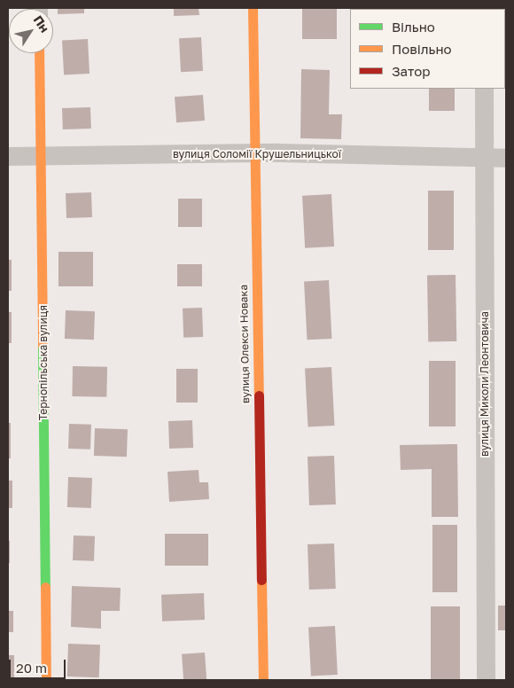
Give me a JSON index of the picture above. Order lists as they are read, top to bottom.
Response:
{
  "streets": {
    "main road": ["вулиця Олекси Новака", "Тернопільська вулиця"],
    "street": ["вулиця Соломії Крушельницької", "вулиця Миколи Леонтовича"]
  },
  "crossings": [
    ["вулиця Соломії Крушельницької", "вулиця Олекси Новака"],
    ["вулиця Соломії Крушельницької", "Тернопільська вулиця"],
    ["вулиця Соломії Крушельницької", "вулиця Миколи Леонтовича"]
  ],
  "legend": ["Вільно", "Повільно", "Затор"],
  "scale_bar": "20 m",
  "north": "top right"
}
